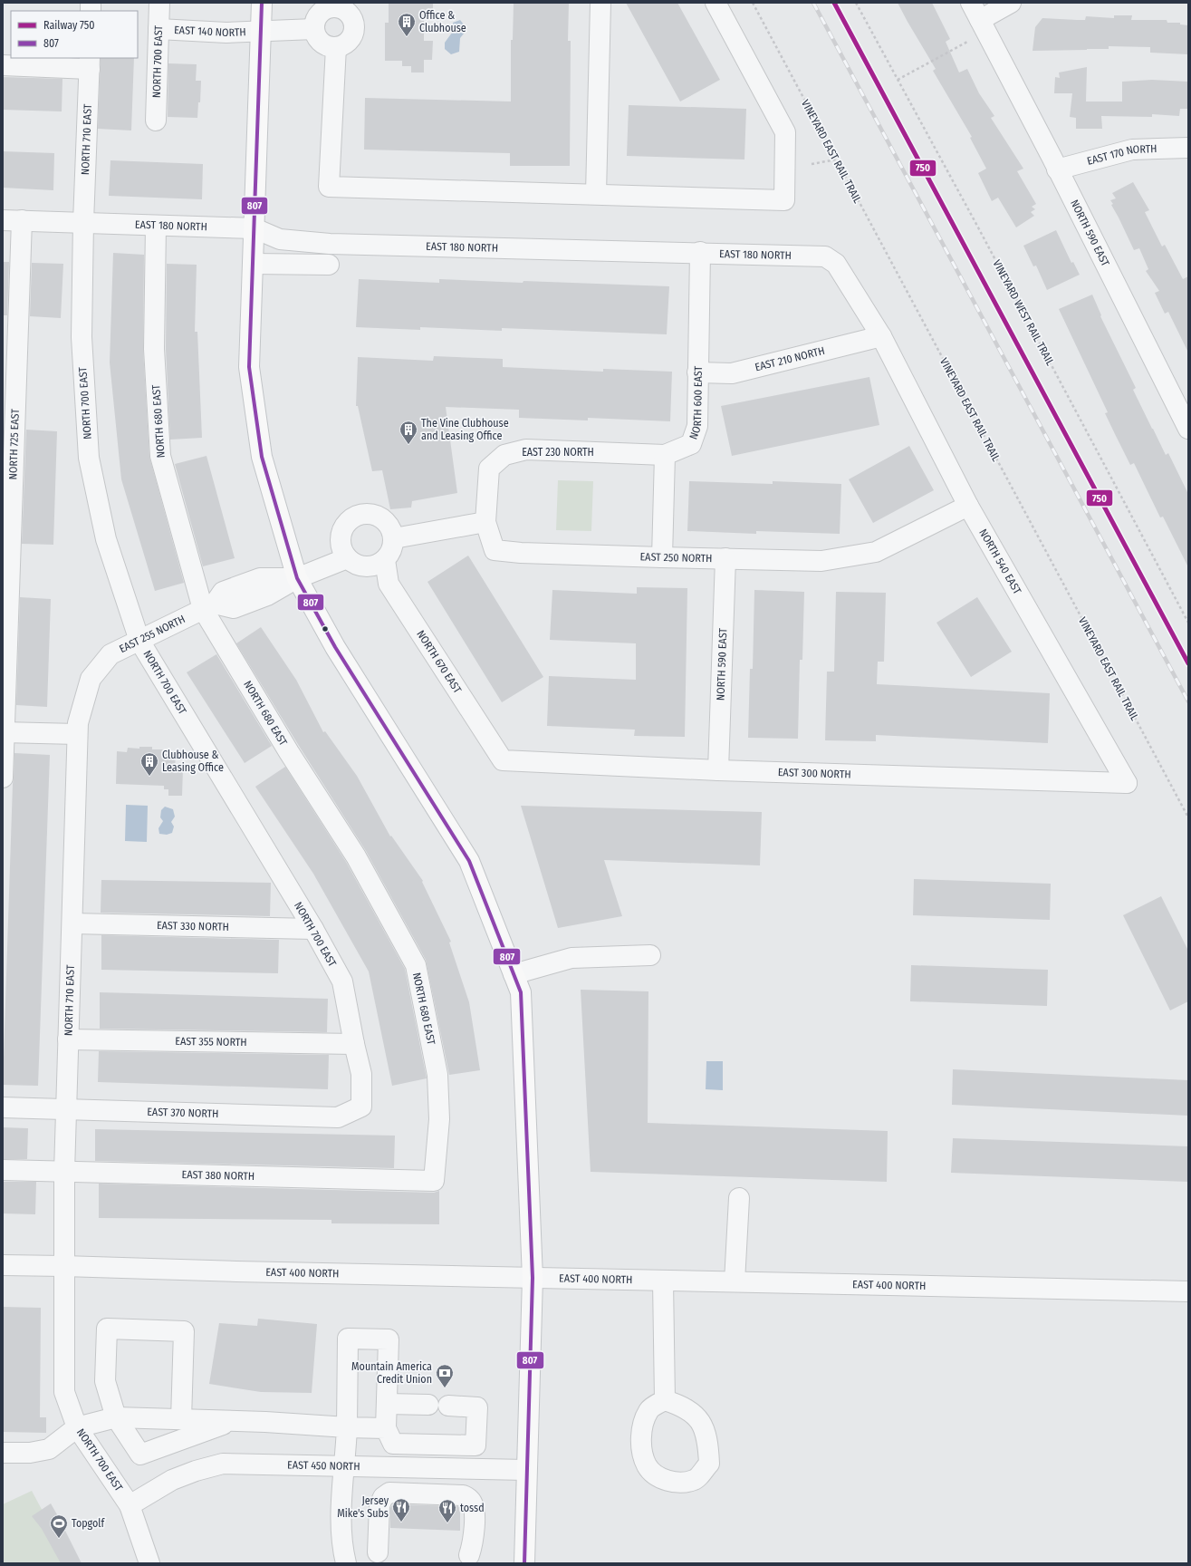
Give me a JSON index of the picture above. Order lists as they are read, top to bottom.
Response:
{
  "streets": {
    "street": [
      "EAST 140 NORTH",
      "NORTH 700 EAST",
      "NORTH 710 EAST",
      "EAST 170 NORTH",
      "EAST 180 NORTH",
      "NORTH 590 EAST",
      "EAST 210 NORTH",
      "NORTH 600 EAST",
      "NORTH 680 EAST",
      "NORTH 725 EAST",
      "EAST 230 NORTH",
      "EAST 250 NORTH",
      "NORTH 540 EAST",
      "EAST 255 NORTH",
      "NORTH 670 EAST",
      "EAST 300 NORTH",
      "EAST 330 NORTH",
      "EAST 355 NORTH",
      "EAST 370 NORTH",
      "EAST 380 NORTH",
      "EAST 400 NORTH",
      "EAST 450 NORTH"
    ],
    "path": ["VINEYARD EAST RAIL TRAIL", "VINEYARD WEST RAIL TRAIL"]
  },
  "crossings": [
    ["EAST 140 NORTH", "NORTH 700 EAST"],
    ["NORTH 700 EAST", "NORTH 710 EAST"],
    ["NORTH 700 EAST", "EAST 180 NORTH"],
    ["NORTH 700 EAST", "EAST 255 NORTH"],
    ["NORTH 700 EAST", "EAST 330 NORTH"],
    ["NORTH 700 EAST", "EAST 355 NORTH"],
    ["NORTH 700 EAST", "EAST 370 NORTH"],
    ["NORTH 700 EAST", "EAST 400 NORTH"],
    ["NORTH 700 EAST", "EAST 450 NORTH"],
    ["NORTH 710 EAST", "EAST 180 NORTH"],
    ["NORTH 710 EAST", "EAST 255 NORTH"],
    ["NORTH 710 EAST", "EAST 330 NORTH"],
    ["NORTH 710 EAST", "EAST 355 NORTH"],
    ["NORTH 710 EAST", "EAST 370 NORTH"],
    ["NORTH 710 EAST", "EAST 380 NORTH"],
    ["NORTH 710 EAST", "EAST 400 NORTH"],
    ["EAST 170 NORTH", "NORTH 590 EAST"],
    ["EAST 180 NORTH", "EAST 210 NORTH"],
    ["EAST 180 NORTH", "NORTH 600 EAST"],
    ["EAST 180 NORTH", "NORTH 680 EAST"],
    ["EAST 180 NORTH", "NORTH 725 EAST"],
    ["EAST 180 NORTH", "NORTH 540 EAST"],
    ["NORTH 590 EAST", "EAST 250 NORTH"],
    ["NORTH 590 EAST", "EAST 300 NORTH"],
    ["EAST 210 NORTH", "NORTH 600 EAST"],
    ["EAST 210 NORTH", "NORTH 540 EAST"],
    ["NORTH 600 EAST", "EAST 230 NORTH"],
    ["NORTH 680 EAST", "EAST 255 NORTH"],
    ["NORTH 680 EAST", "EAST 380 NORTH"],
    ["EAST 230 NORTH", "EAST 250 NORTH"],
    ["EAST 250 NORTH", "NORTH 540 EAST"],
    ["NORTH 540 EAST", "EAST 300 NORTH"],
    ["NORTH 670 EAST", "EAST 300 NORTH"]
  ],
  "places": {
    "building": ["Office & Clubhouse", "The Vine Clubhouse and Leasing Office", "Clubhouse & Leasing Office"],
    "bank": ["Mountain America Credit Union"],
    "restaurant": ["Jersey Mike's Subs", "tossd"],
    "sports": ["Topgolf"]
  },
  "lines": ["rail line 750", "transit line 807"],
  "legend": ["Railway 750", "807"]
}
